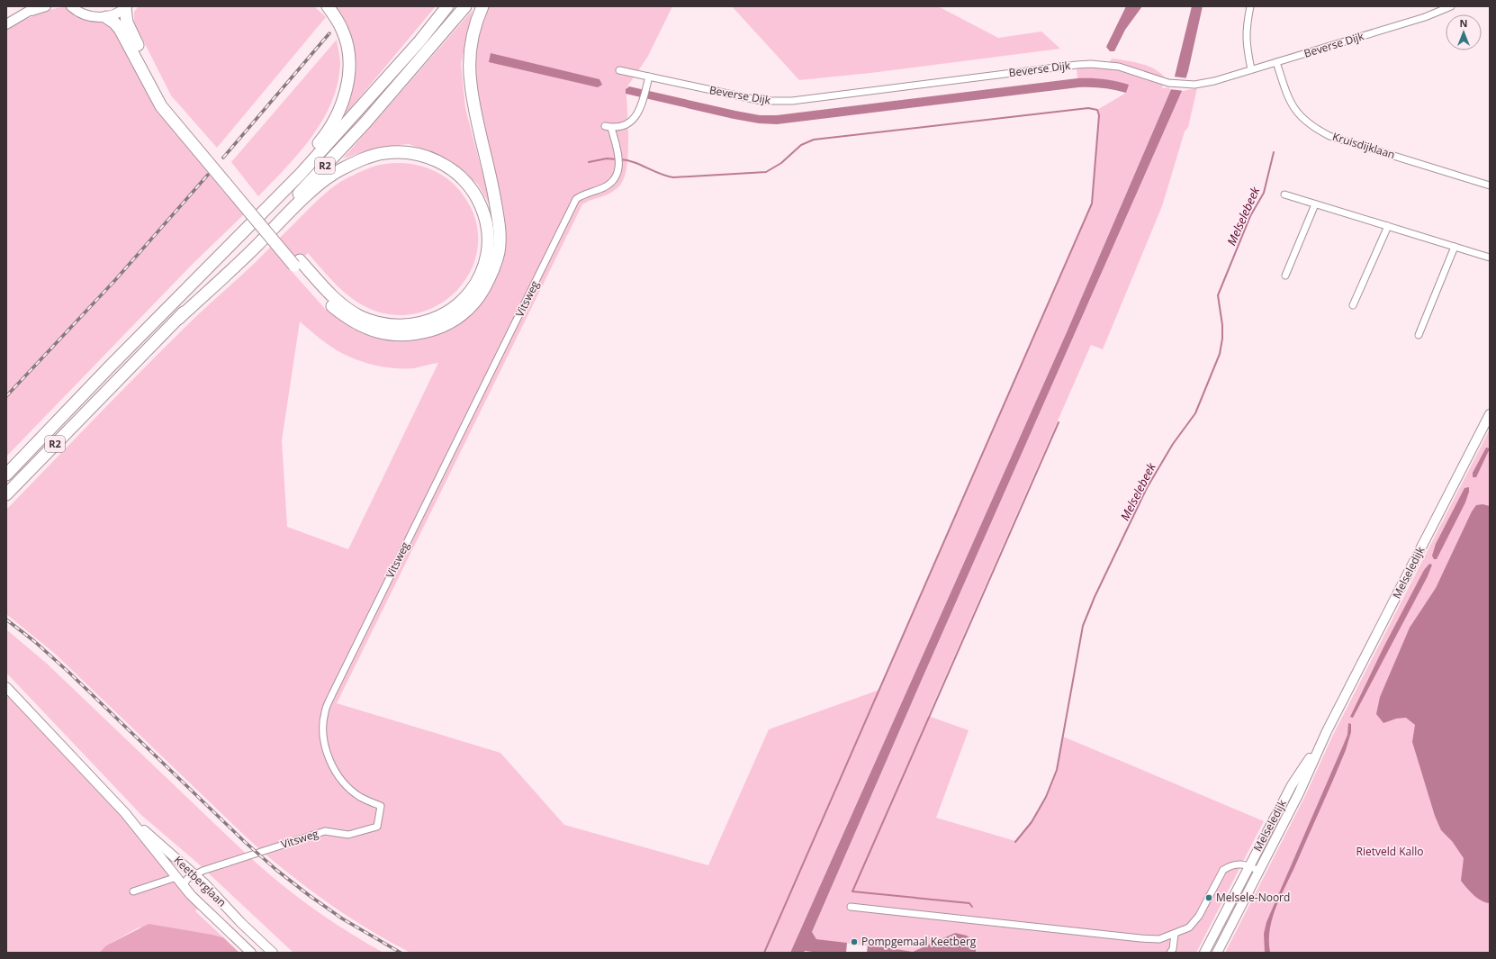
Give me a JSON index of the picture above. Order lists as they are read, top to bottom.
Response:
{
  "streets": {
    "highway": ["R2"],
    "main road": ["Melseledijk", "Keetberglaan"],
    "street": ["Beverse Dijk", "Kruisdijklaan", "Vitsweg"]
  },
  "crossings": [
    ["Beverse Dijk", "Kruisdijklaan"],
    ["Beverse Dijk", "Vitsweg"],
    ["Vitsweg", "Keetberglaan"]
  ],
  "water": ["Melselebeek"],
  "parks": ["Rietveld Kallo"],
  "places": ["Melsele-Noord", "Pompgemaal Keetberg"],
  "north": "top"
}
